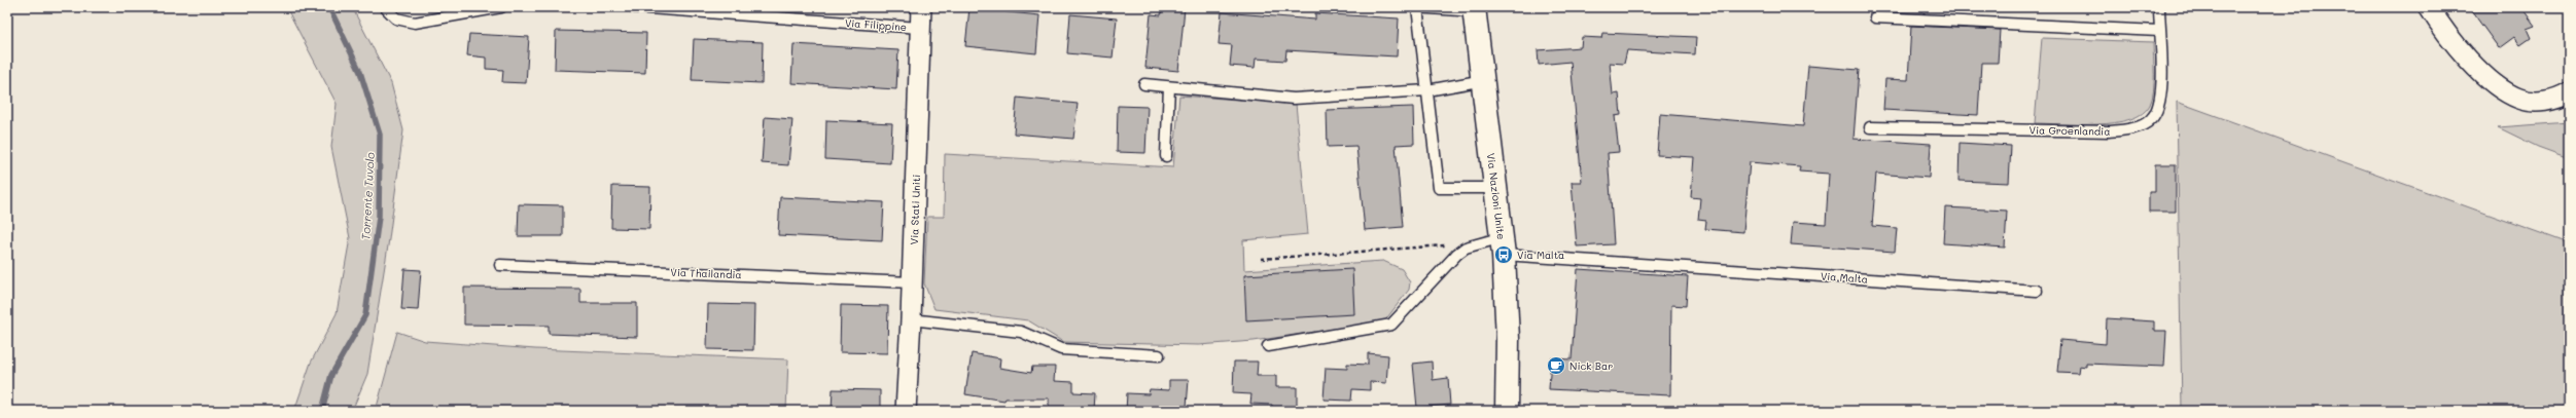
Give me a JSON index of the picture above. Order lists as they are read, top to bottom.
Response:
{
  "streets": {
    "street": ["Via Nazioni Unite", "Via Stati Uniti"],
    "lane": [
      "Via Filippine",
      "Via Groenlandia",
      "Via Thailandia",
      "Via Malta"
    ]
  },
  "crossings": [
    ["Via Filippine", "Via Stati Uniti"],
    ["Via Nazioni Unite", "Via Malta"],
    ["Via Stati Uniti", "Via Thailandia"]
  ],
  "water": ["Torrente Tuvolo"],
  "places": {
    "bus stop": ["Via Malta"],
    "cafe": ["Nick Bar"]
  }
}
